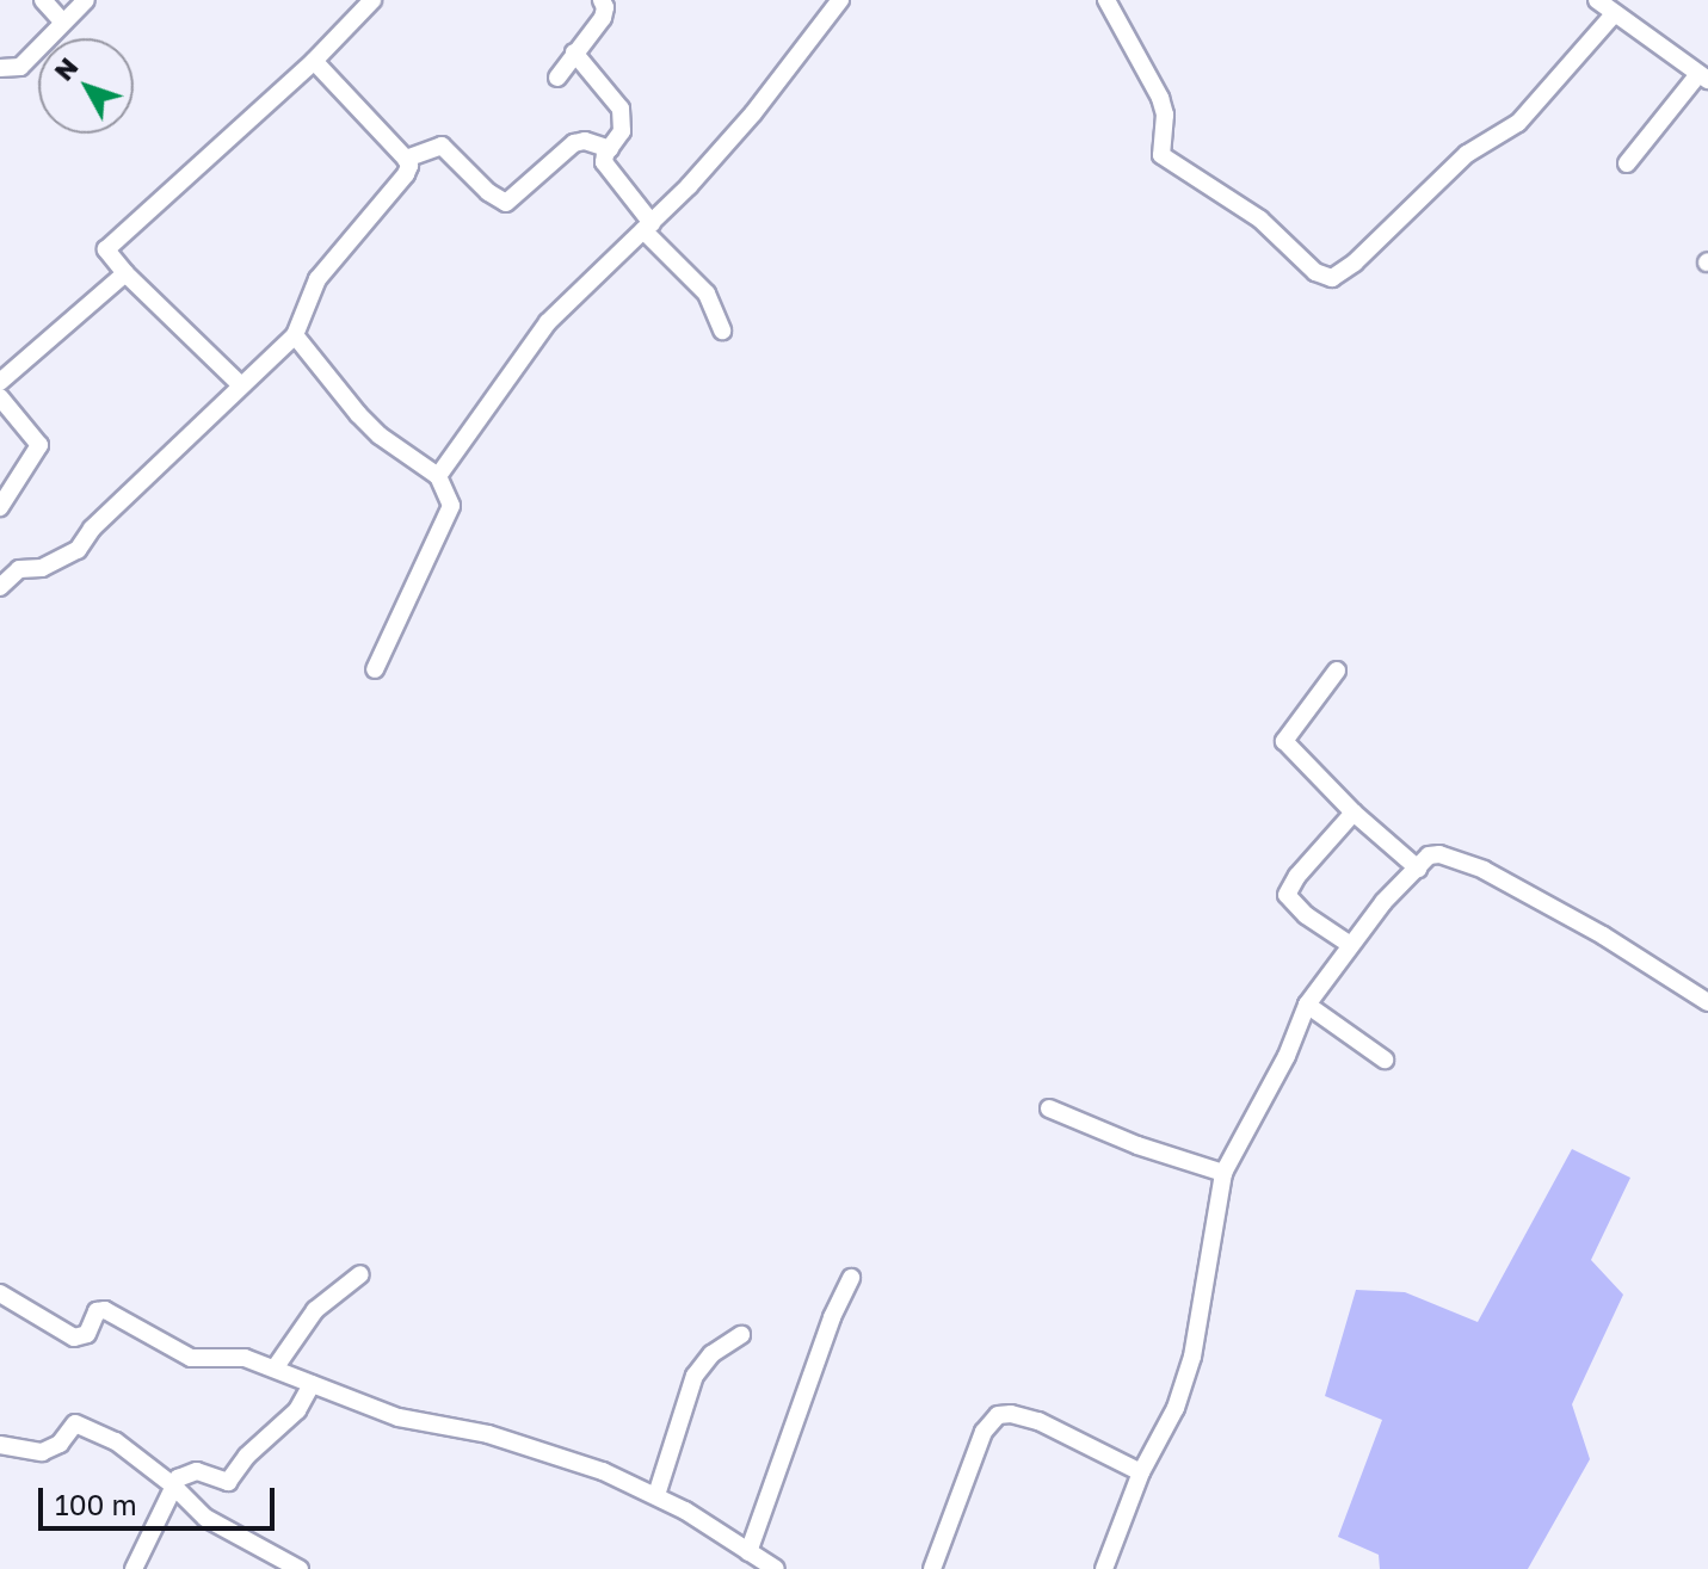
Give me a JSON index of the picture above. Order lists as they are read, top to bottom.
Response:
{
  "scale_bar": "100 m",
  "north": "top left"
}
